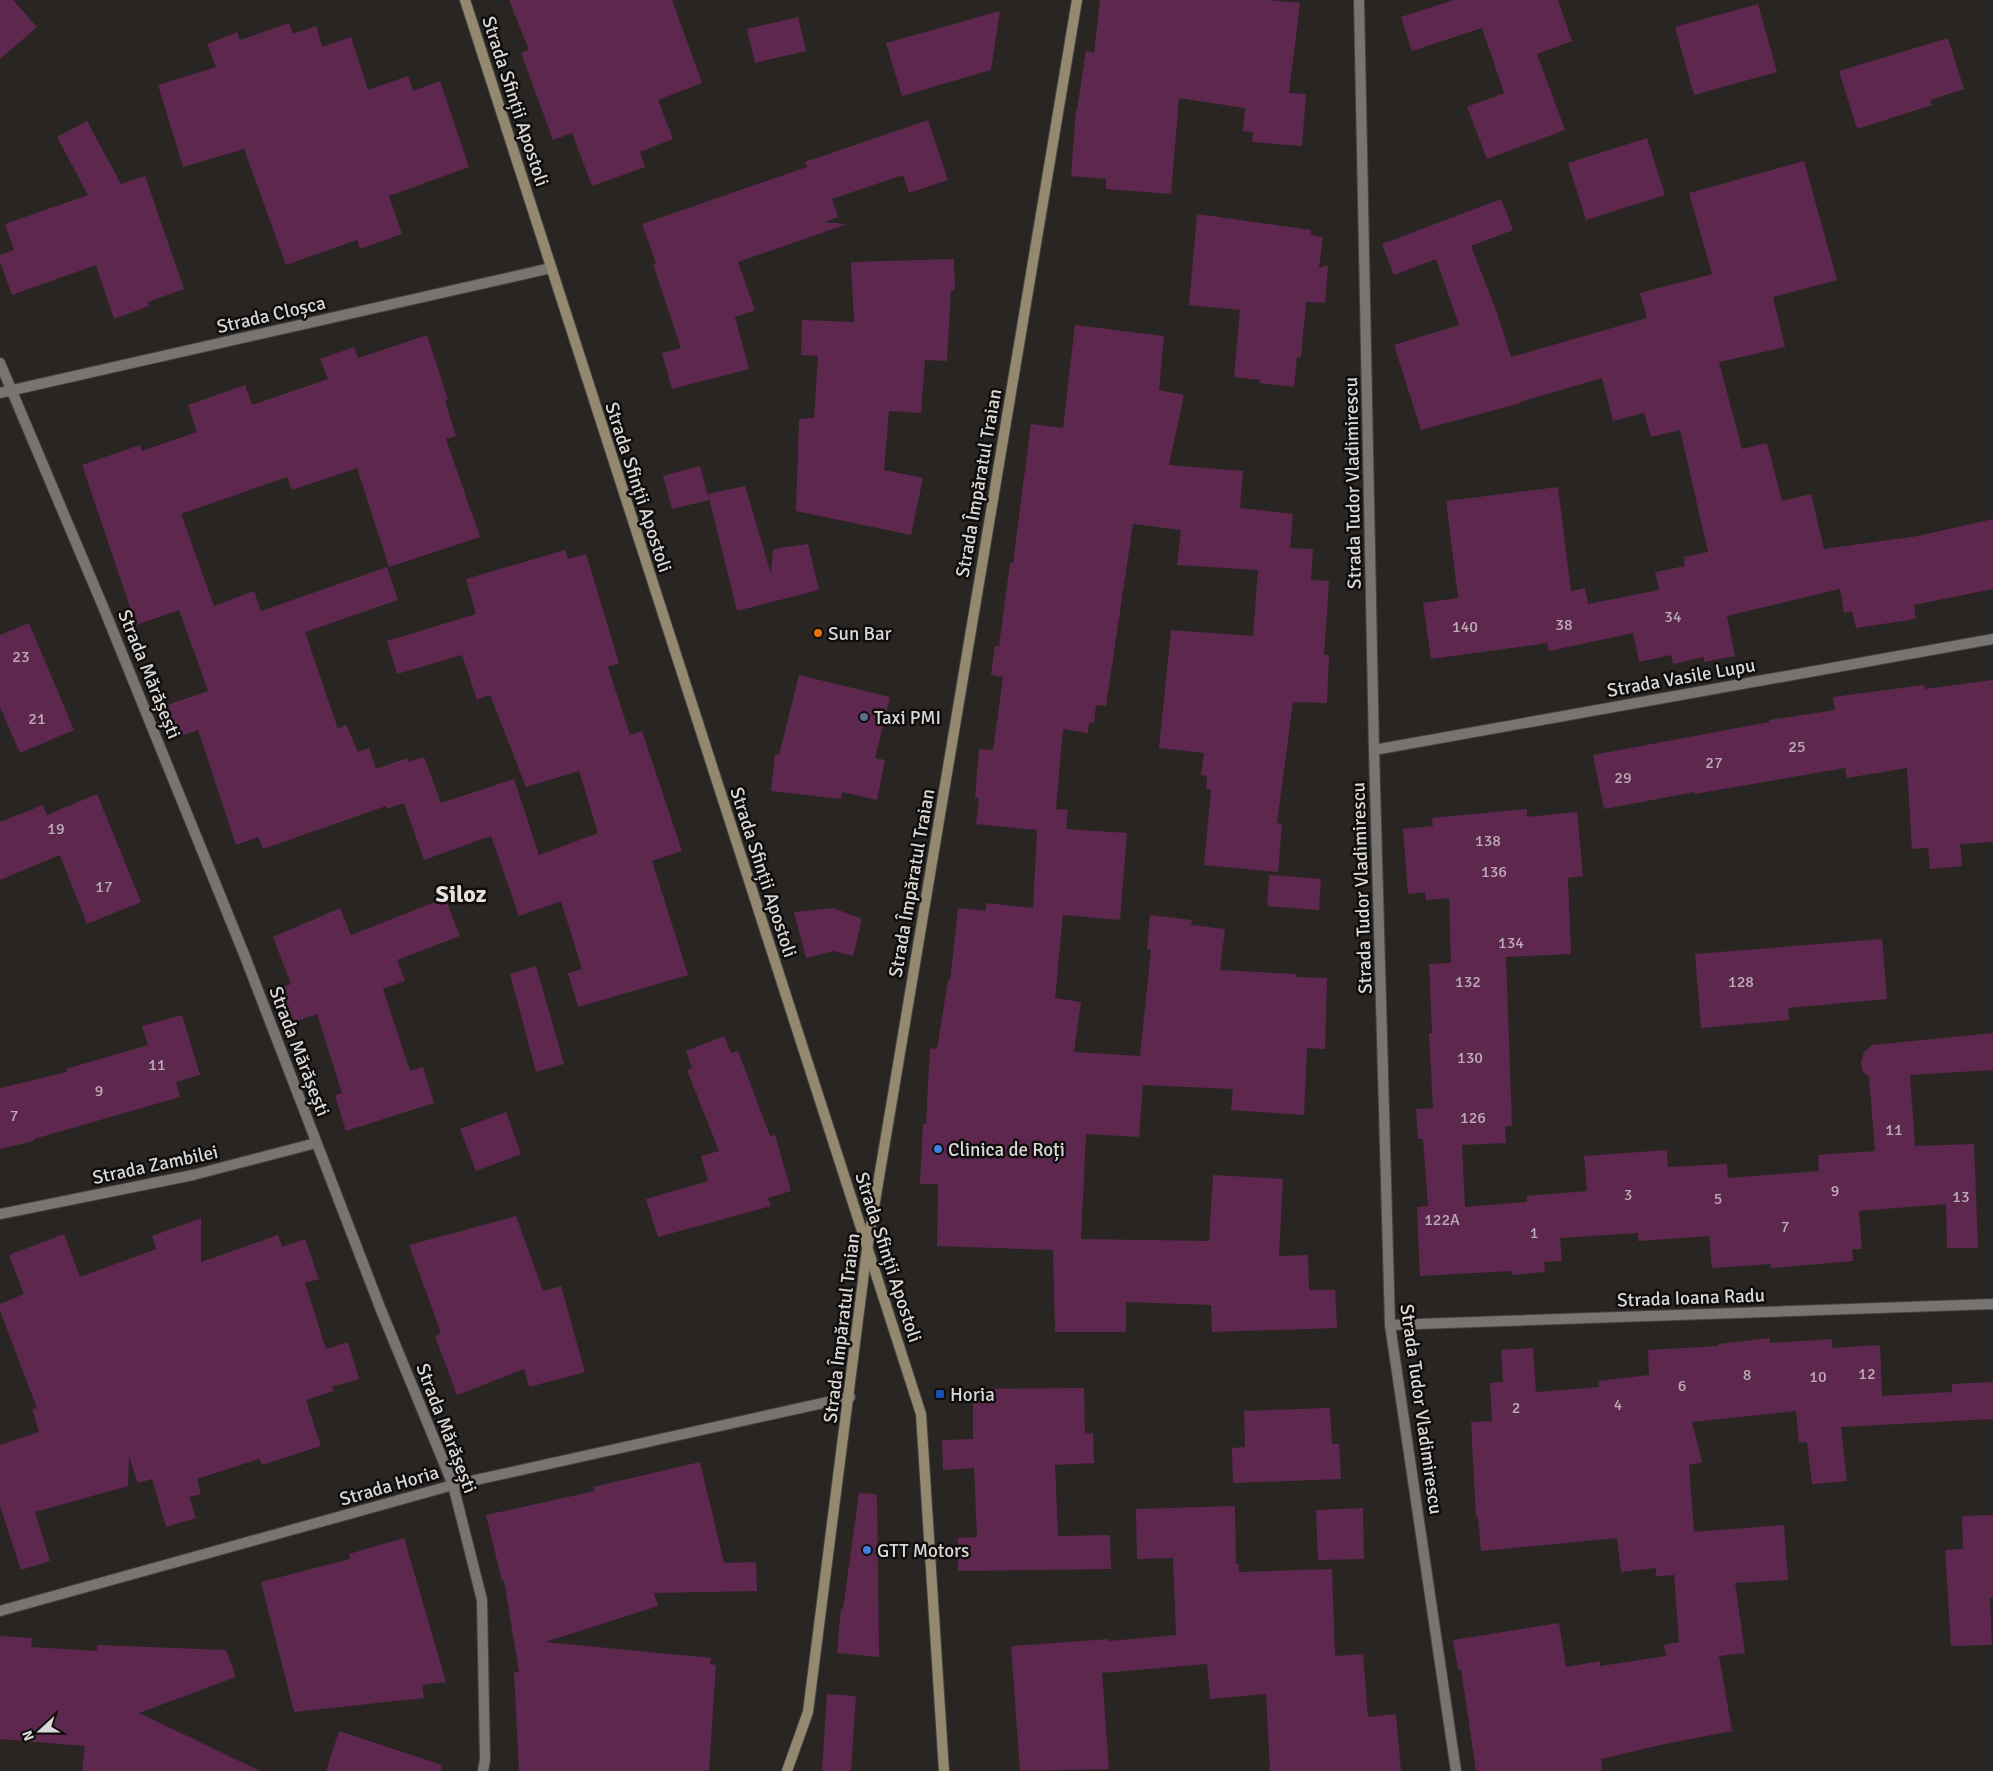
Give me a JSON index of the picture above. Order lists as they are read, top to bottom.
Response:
{
  "streets": {
    "street": [
      "Strada Sfinții Apostoli",
      "Strada Cloșca",
      "Strada Împăratul Traian",
      "Strada Tudor Vladimirescu",
      "Strada Mărășești",
      "Strada Vasile Lupu",
      "Strada Zambilei",
      "Strada Ioana Radu",
      "Strada Horia"
    ]
  },
  "crossings": [
    ["Strada Sfinții Apostoli", "Strada Cloșca"],
    ["Strada Sfinții Apostoli", "Strada Împăratul Traian"],
    ["Strada Cloșca", "Strada Mărășești"],
    ["Strada Împăratul Traian", "Strada Horia"],
    ["Strada Tudor Vladimirescu", "Strada Vasile Lupu"],
    ["Strada Tudor Vladimirescu", "Strada Ioana Radu"],
    ["Strada Mărășești", "Strada Zambilei"],
    ["Strada Mărășești", "Strada Horia"]
  ],
  "districts": ["Siloz"],
  "places": {
    "other": [
      "Sun Bar",
      "Taxi PMI",
      "Clinica de Roți",
      "GTT Motors"
    ],
    "transit": ["Horia"]
  },
  "house_numbers": [
    "34",
    "38",
    "140",
    "23",
    "21",
    "25",
    "27",
    "29",
    "19",
    "138",
    "136",
    "17",
    "134",
    "132",
    "128",
    "130",
    "11",
    "9",
    "7",
    "126",
    "11",
    "9",
    "3",
    "13",
    "5",
    "122A",
    "7",
    "1",
    "12",
    "8",
    "10",
    "6",
    "4",
    "2"
  ],
  "north": "left"
}
